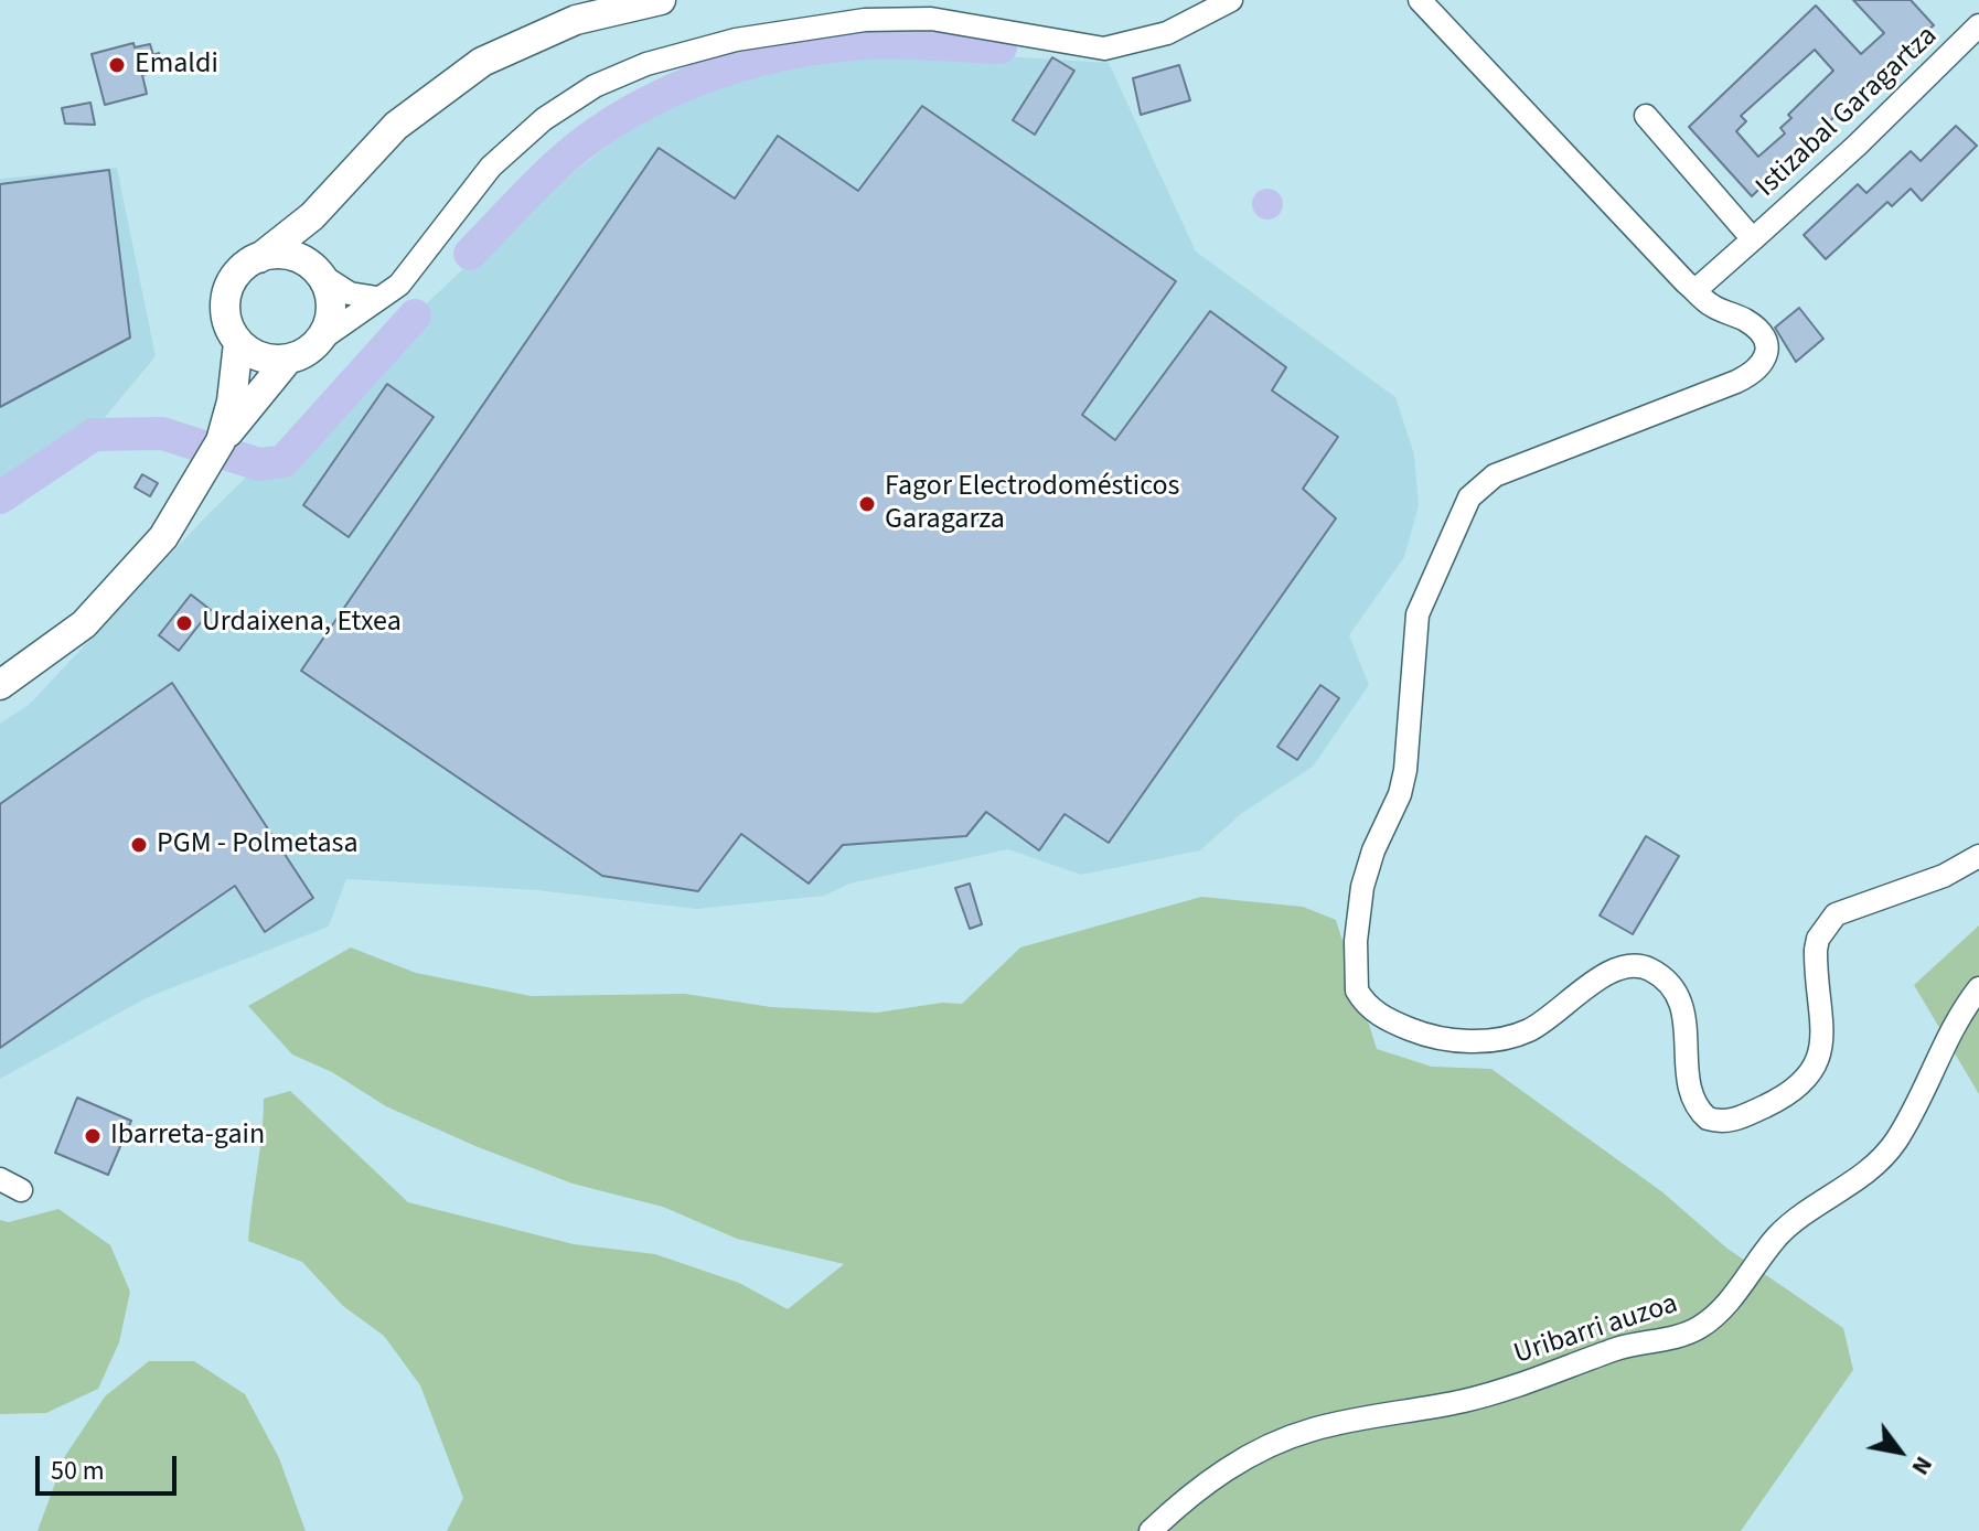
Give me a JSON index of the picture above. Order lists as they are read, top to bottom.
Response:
{
  "streets": {
    "street": ["Istizabal Garagartza", "Uribarri auzoa"]
  },
  "places": [
    "Emaldi",
    "Fagor Electrodomésticos Garagarza",
    "Urdaixena, Etxea",
    "PGM - Polmetasa",
    "Ibarreta-gain"
  ],
  "scale_bar": "50 m",
  "north": "bottom right"
}
